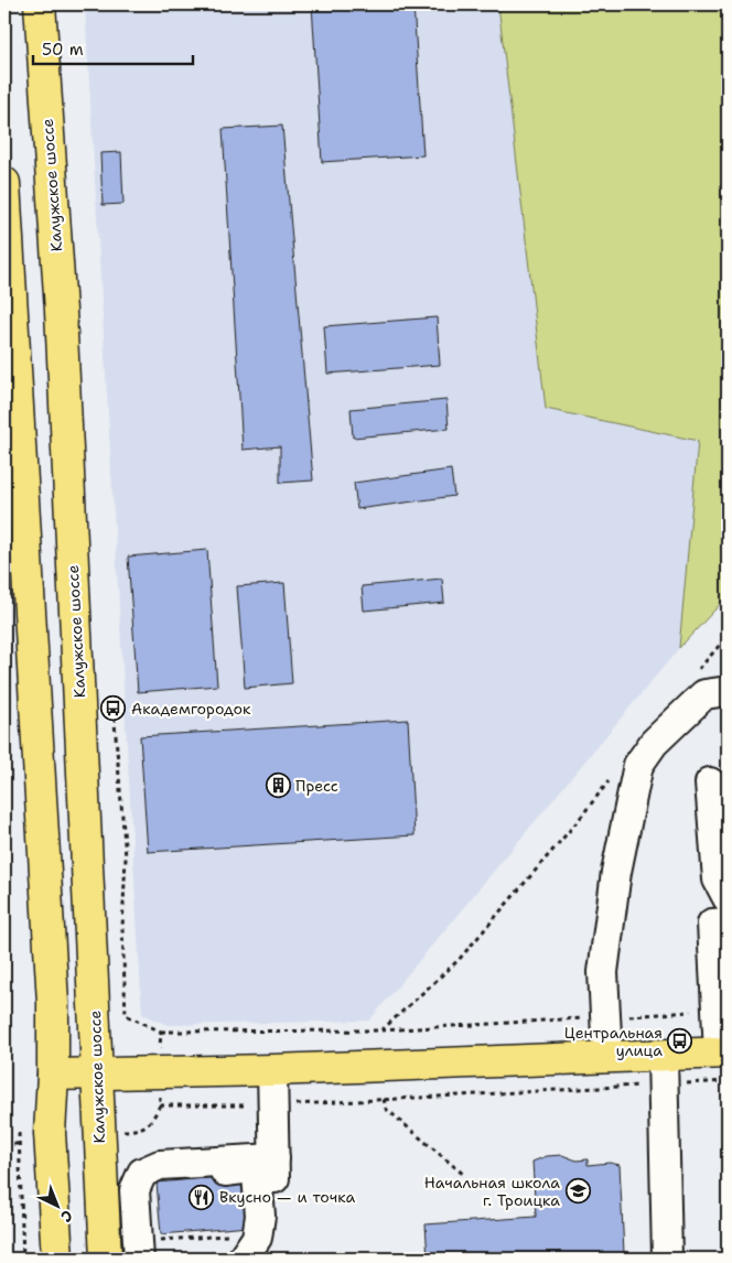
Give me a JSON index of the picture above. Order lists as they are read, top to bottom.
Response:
{
  "streets": {
    "main road": ["Калужское шоссе"]
  },
  "places": {
    "bus stop": ["Академгородок", "Центральная улица"],
    "building": ["Пресс"],
    "school or university": ["Начальная школа г. Троицка"],
    "restaurant": ["Вкусно — и точка"]
  },
  "scale_bar": "50 m",
  "north": "bottom right"
}
